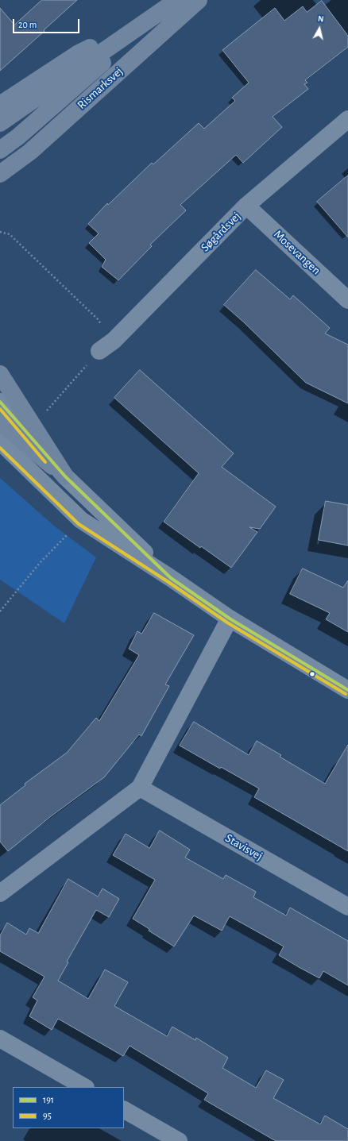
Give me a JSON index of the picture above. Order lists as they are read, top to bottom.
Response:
{
  "streets": {
    "main road": ["Rismarksvej"],
    "street": ["Søgårdsvej", "Mosevangen", "Stavisvej"]
  },
  "crossings": [
    ["Søgårdsvej", "Mosevangen"]
  ],
  "lines": ["transit line 191", "transit line 95"],
  "legend": ["191", "95"],
  "scale_bar": "20 m",
  "north": "top"
}
